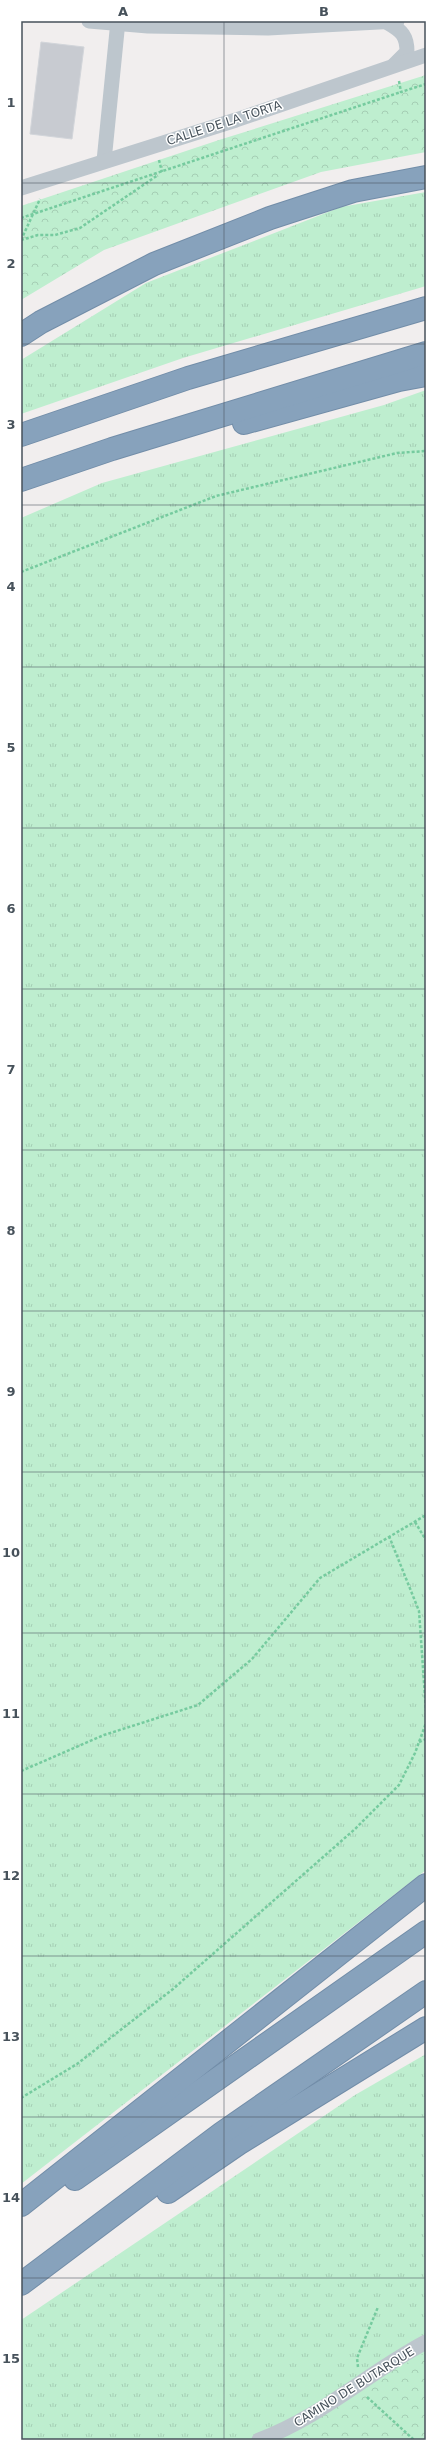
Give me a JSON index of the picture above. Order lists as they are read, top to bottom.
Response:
{
  "streets": {
    "street": ["CALLE DE LA TORTA", "CAMINO DE BUTARQUE"]
  },
  "grid": {
    "columns": ["A", "B"],
    "rows": [
      "1",
      "2",
      "3",
      "4",
      "5",
      "6",
      "7",
      "8",
      "9",
      "10",
      "11",
      "12",
      "13",
      "14",
      "15"
    ]
  }
}
